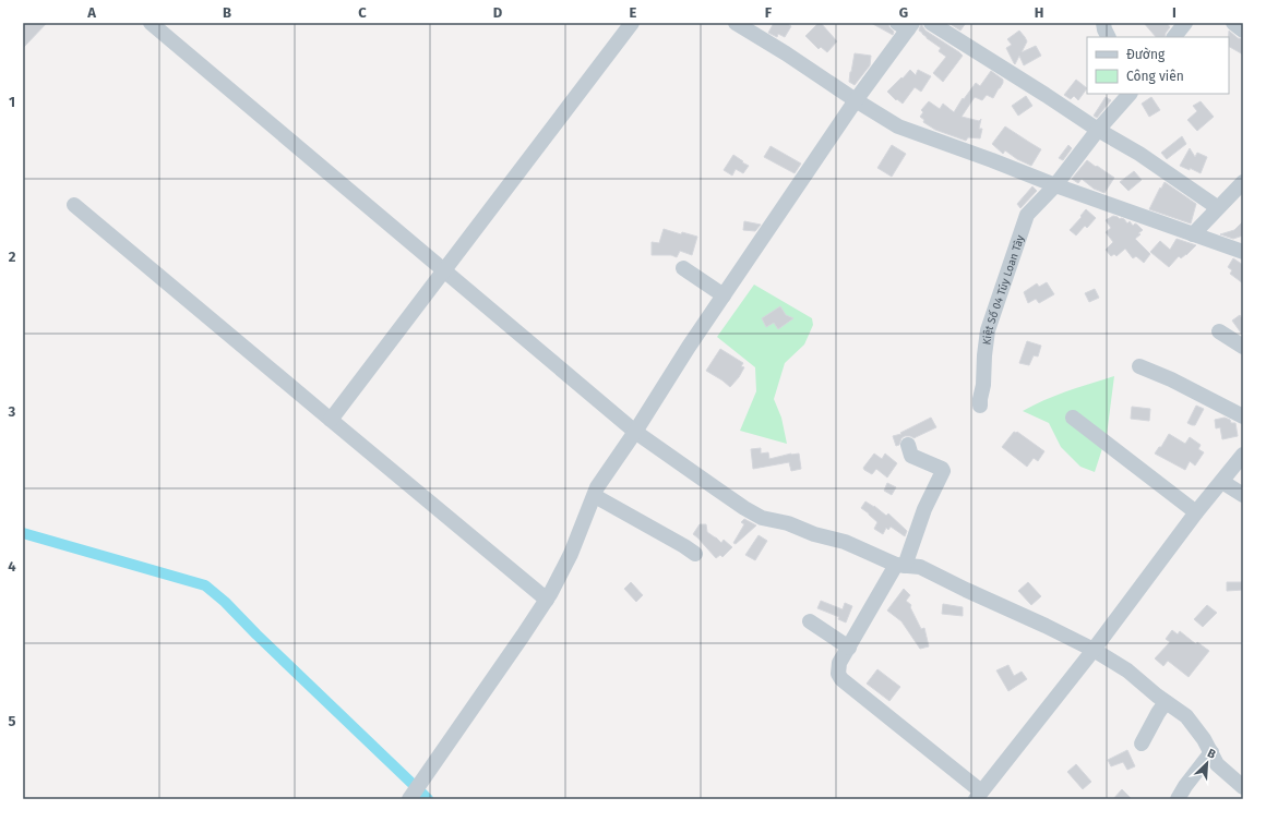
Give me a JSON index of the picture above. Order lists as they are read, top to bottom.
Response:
{
  "streets": {
    "street": ["Kiệt Số 04 Túy Loan Tây"]
  },
  "legend": ["Đường", "Công viên"],
  "north": "top right",
  "grid": {
    "columns": [
      "A",
      "B",
      "C",
      "D",
      "E",
      "F",
      "G",
      "H",
      "I"
    ],
    "rows": [
      "1",
      "2",
      "3",
      "4",
      "5"
    ]
  }
}
